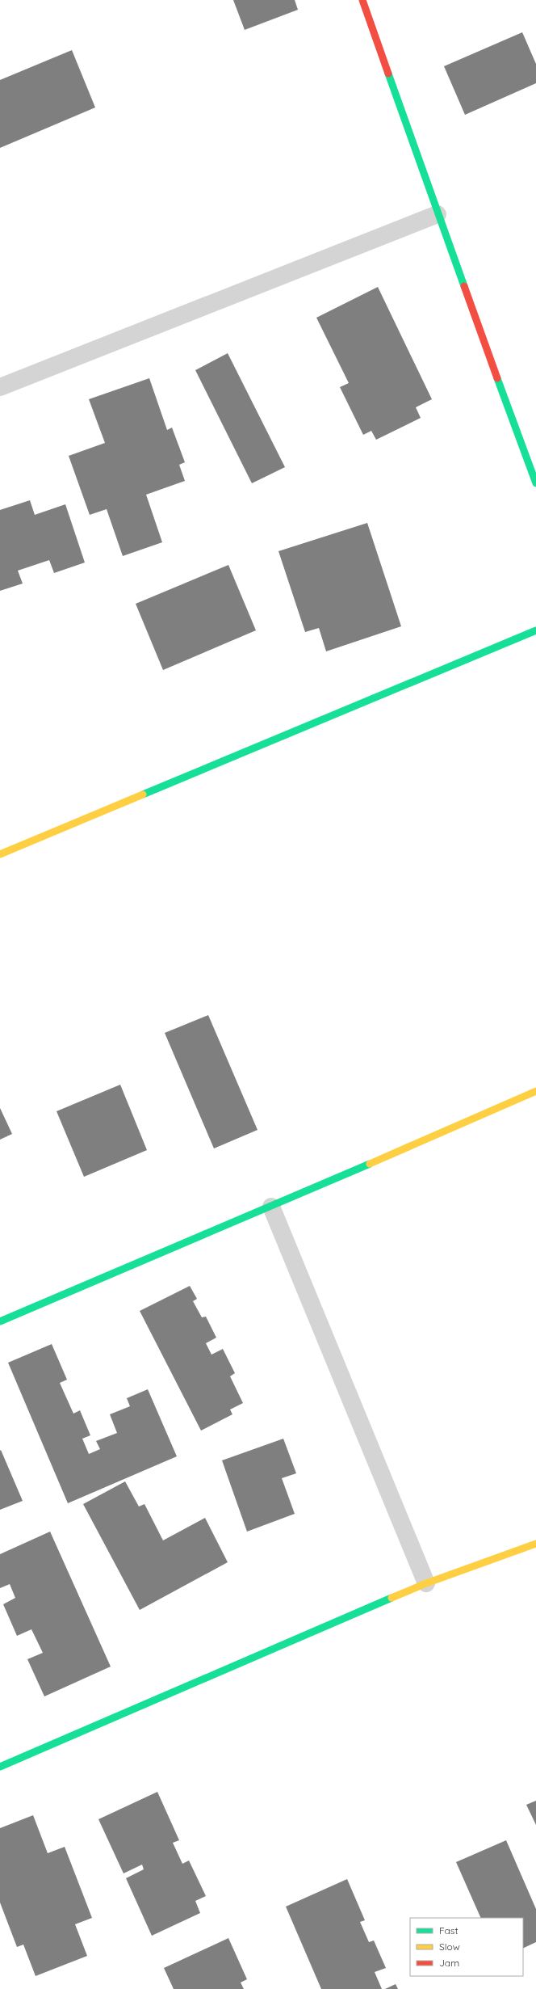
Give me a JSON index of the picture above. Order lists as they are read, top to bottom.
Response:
{
  "legend": ["Fast", "Slow", "Jam"]
}
